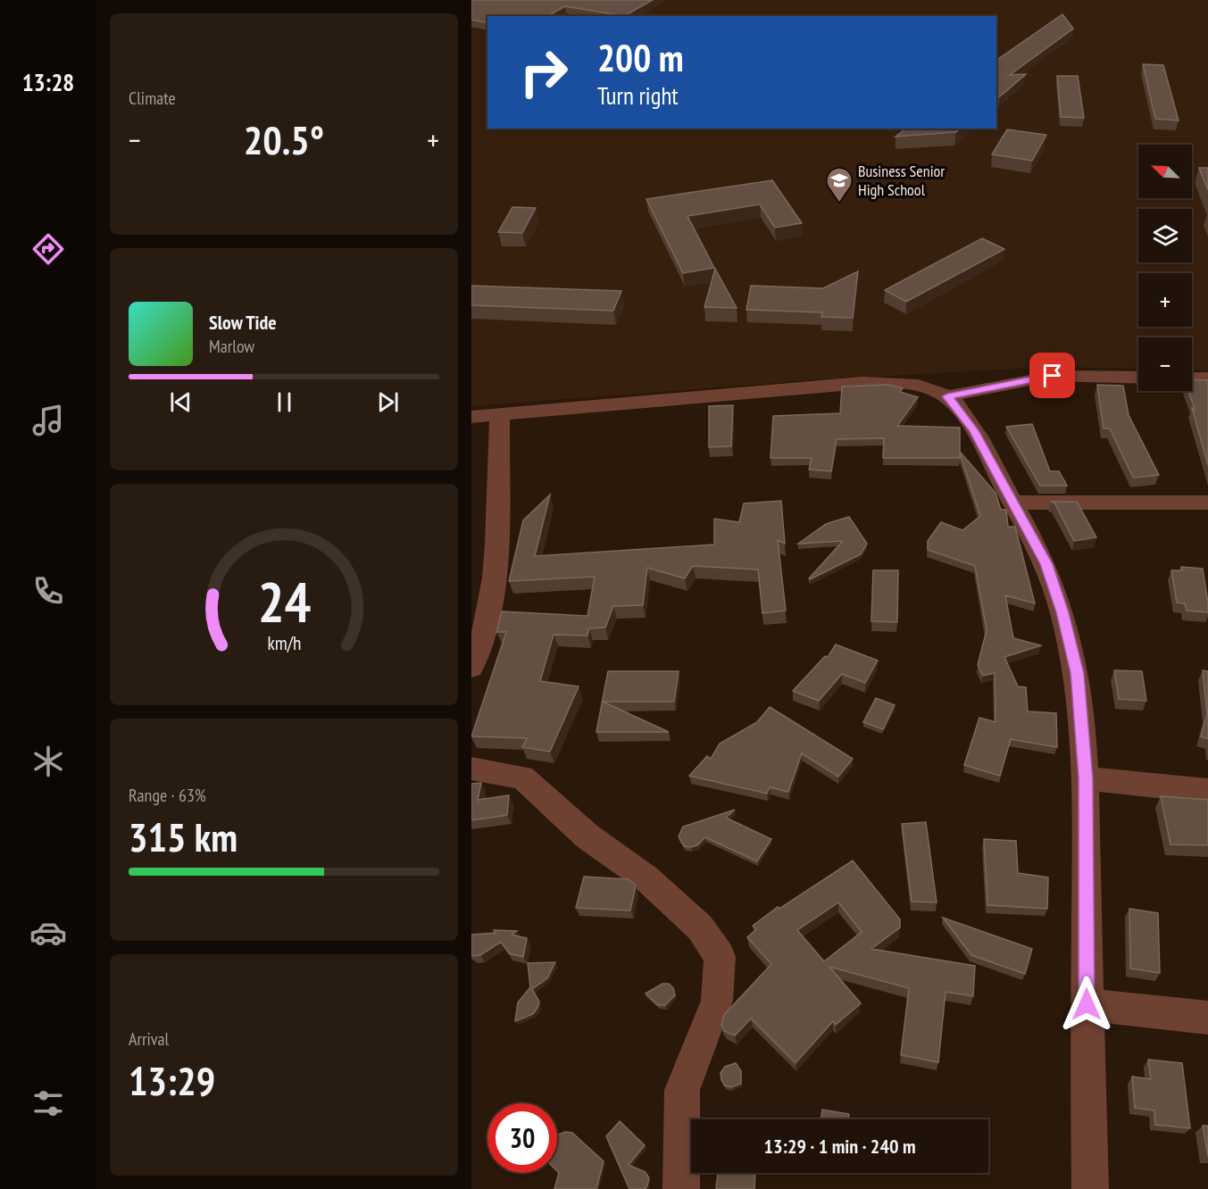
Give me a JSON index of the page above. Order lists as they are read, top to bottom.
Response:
{
  "places": {
    "school or university": ["Business Senior High School"]
  },
  "north": "top left",
  "page": {
    "tabs": "13:28",
    "tile": [
      "Climate",
      ["Range · 63%", "315 km"],
      ["Arrival", "13:29"]
    ],
    "turn": ["200 m", "Turn right"],
    "heat": ["−", "20.5°", "+"],
    "map_buttons": ["+", "−"],
    "song": ["Slow Tide", "Marlow"],
    "limit": "30",
    "trip": "13:29 · 1 min · 240 m",
    "gauge": ["24", "km/h"]
  }
}
